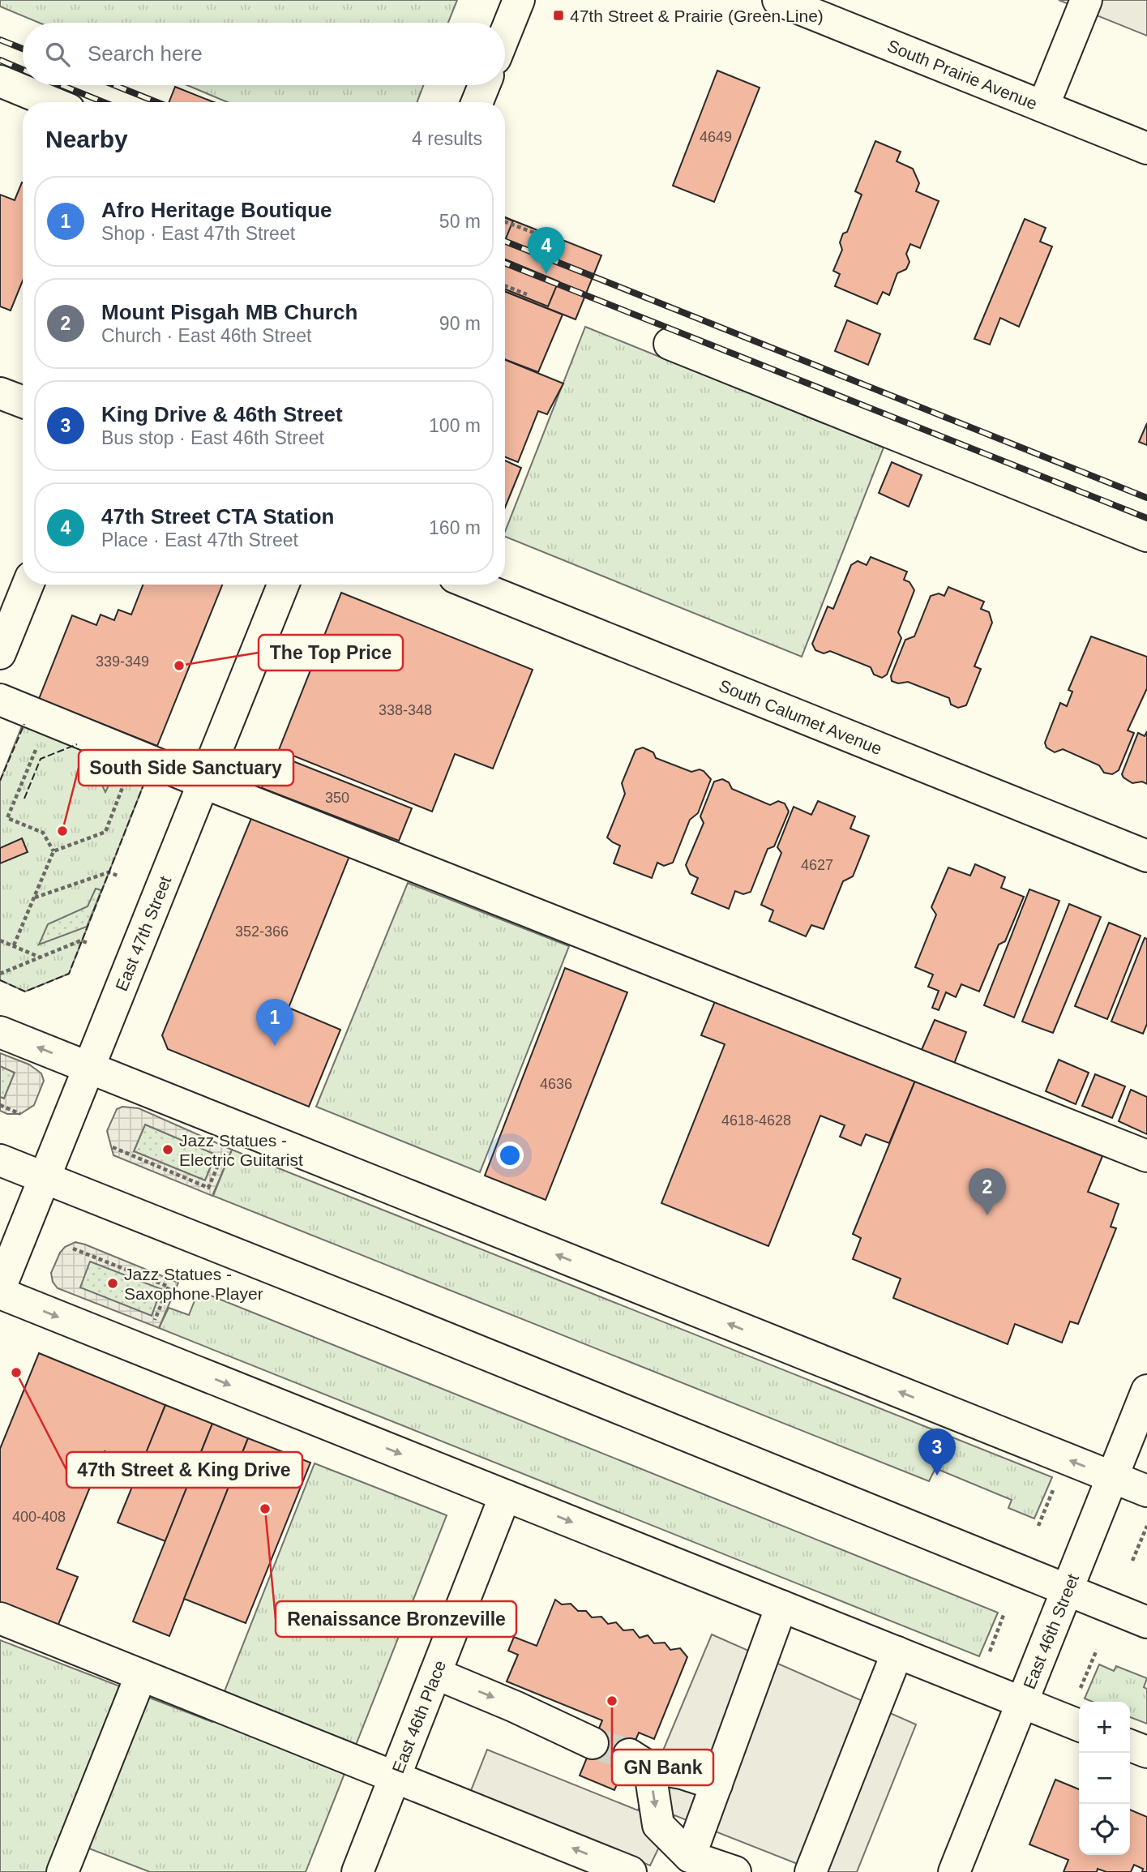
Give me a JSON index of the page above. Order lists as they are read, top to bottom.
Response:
{
  "streets": {
    "street": [
      "South Prairie Avenue",
      "South Calumet Avenue",
      "East 47th Street",
      "East 46th Street",
      "East 46th Place"
    ]
  },
  "places": {
    "transit": ["47th Street & Prairie (Green Line)"],
    "other": [
      "The Top Price",
      "South Side Sanctuary",
      "Jazz Statues - Electric Guitarist",
      "Jazz Statues - Saxophone Player",
      "47th Street & King Drive",
      "Renaissance Bronzeville",
      "GN Bank"
    ]
  },
  "house_numbers": [
    "4649",
    "339-349",
    "338-348",
    "350",
    "4627",
    "352-366",
    "4636",
    "4618-4628",
    "400-408"
  ],
  "page": {
    "search": "Search here",
    "heading": ["Nearby", "4 results"],
    "list": [
      {
        "mark": "1",
        "name": "Afro Heritage Boutique",
        "note": "Shop · East 47th Street",
        "value": "50 m"
      },
      {
        "mark": "2",
        "name": "Mount Pisgah MB Church",
        "note": "Church · East 46th Street",
        "value": "90 m"
      },
      {
        "mark": "3",
        "name": "King Drive & 46th Street",
        "note": "Bus stop · East 46th Street",
        "value": "100 m"
      },
      {
        "mark": "4",
        "name": "47th Street CTA Station",
        "note": "Place · East 47th Street",
        "value": "160 m"
      }
    ],
    "pins": [
      "4",
      "1",
      "2",
      "3"
    ],
    "map_buttons": ["+", "−"]
  }
}
